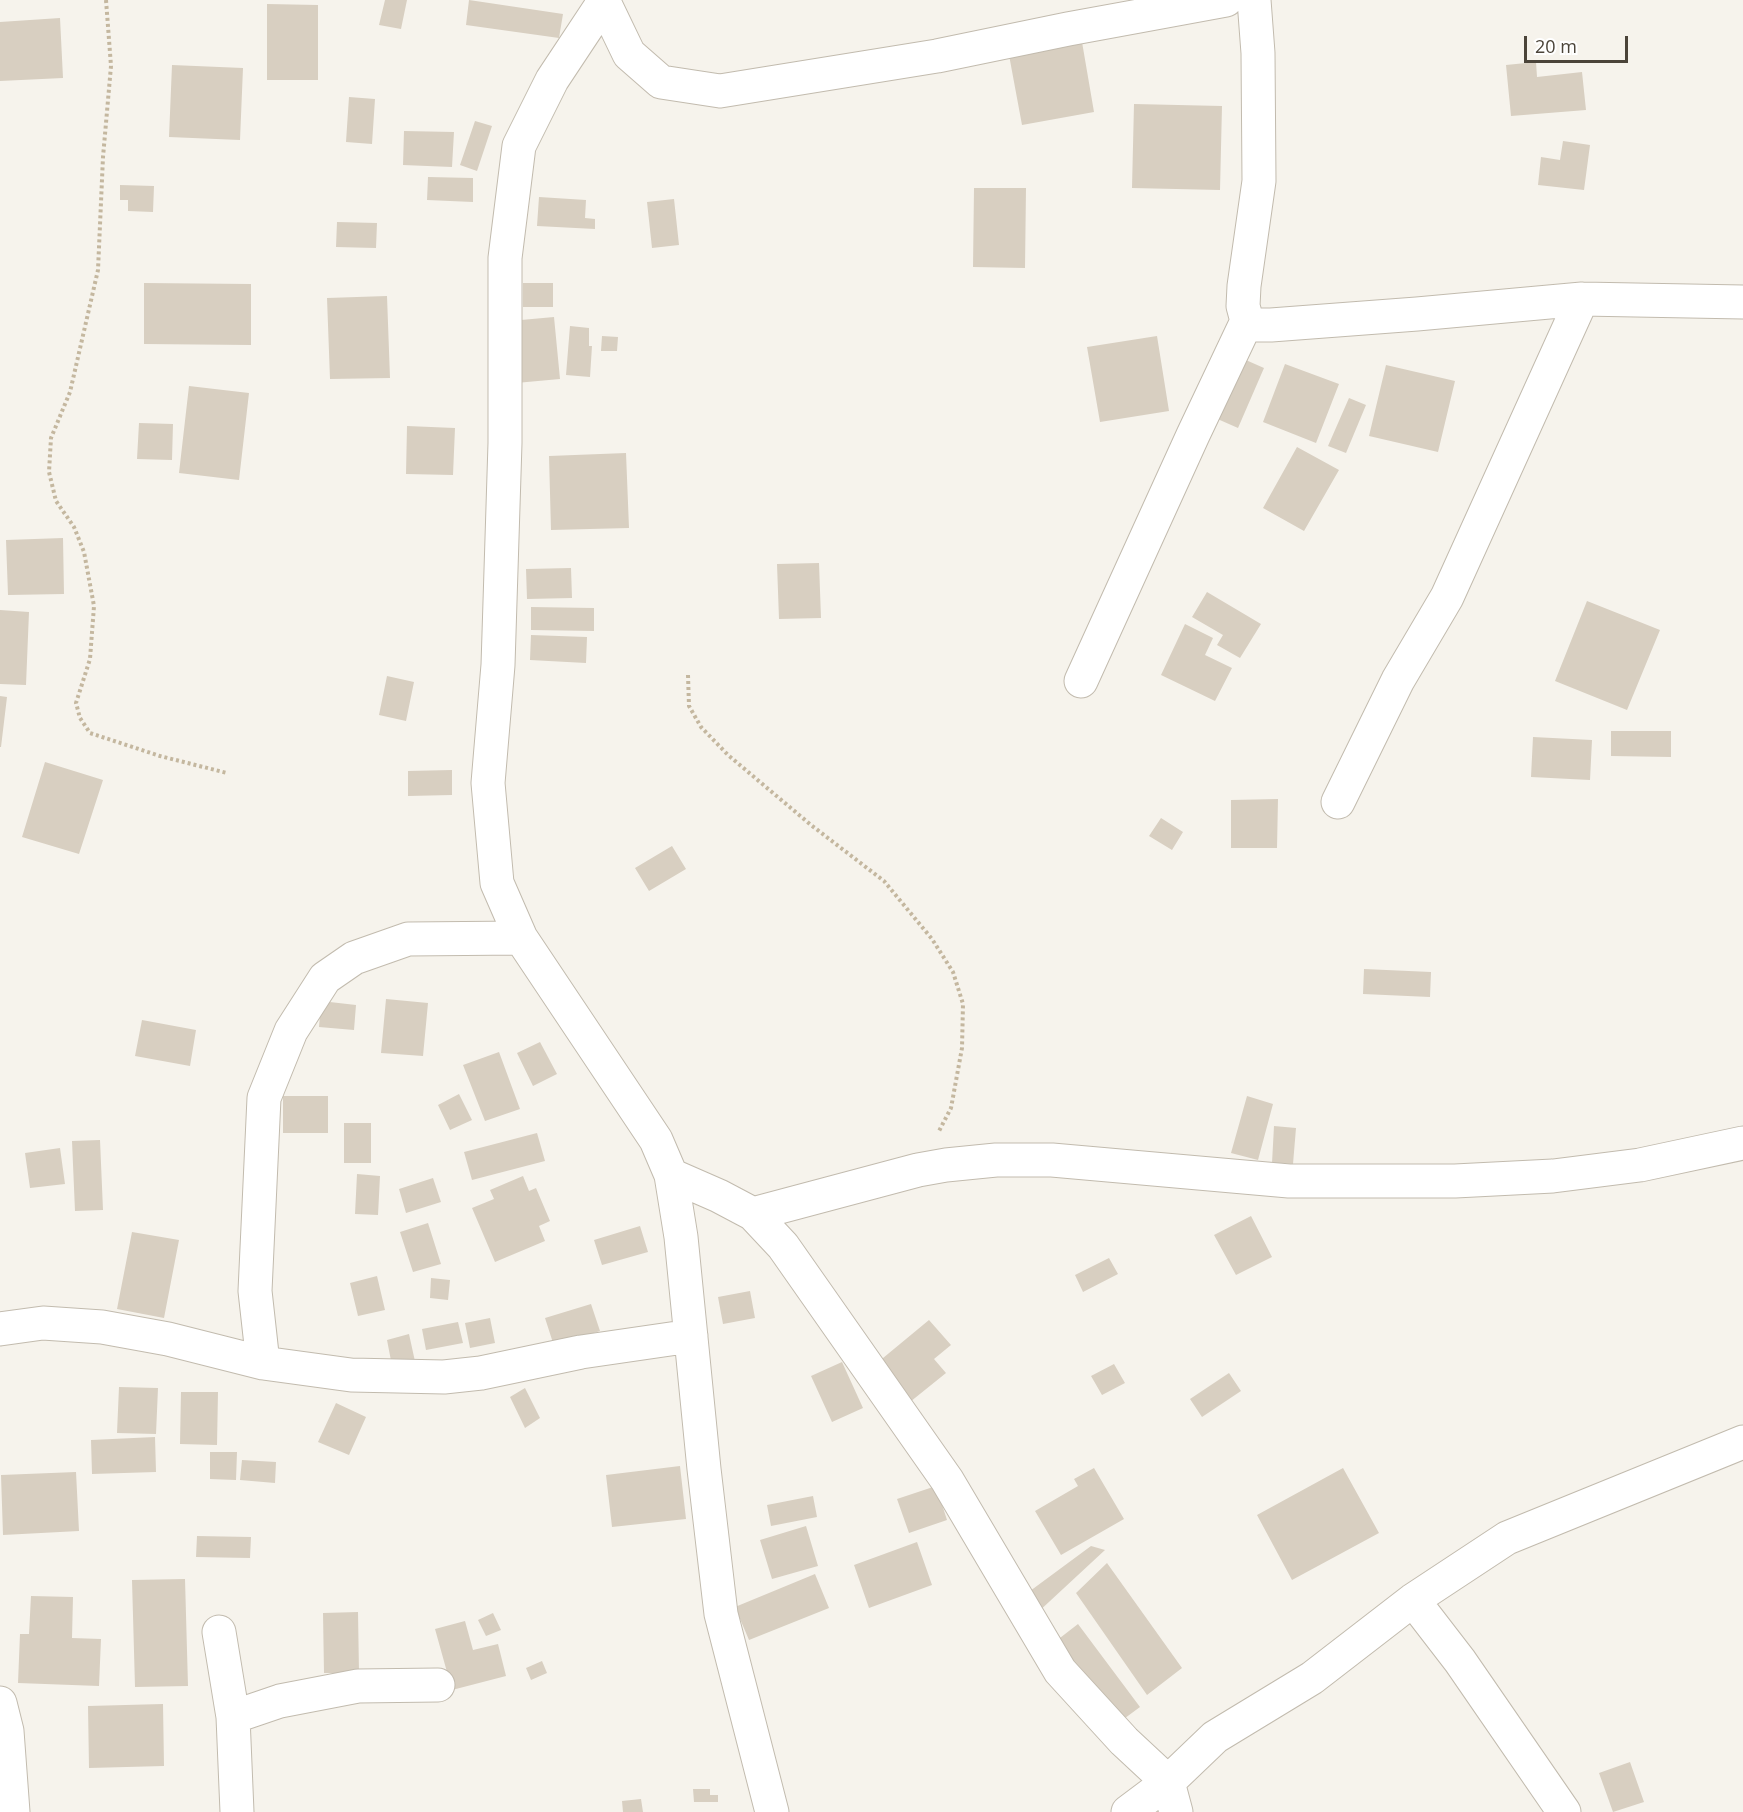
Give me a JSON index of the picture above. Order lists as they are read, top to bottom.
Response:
{
  "scale_bar": "20 m"
}
